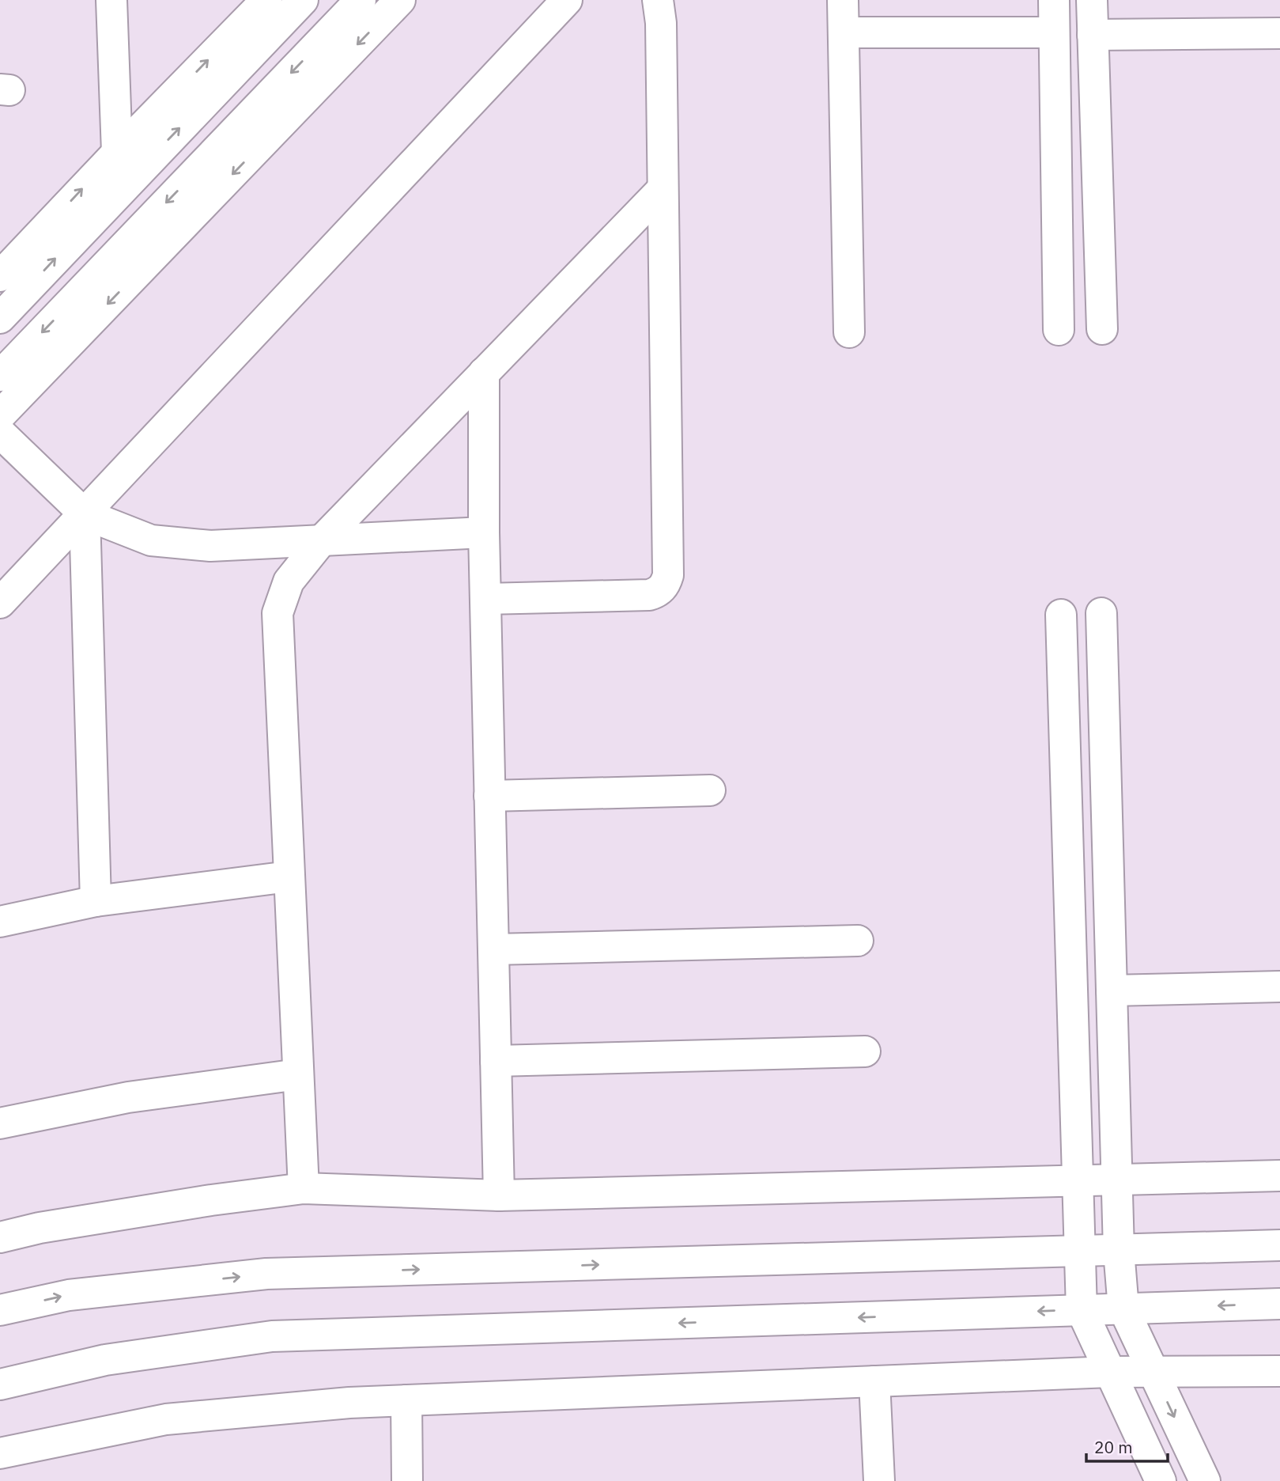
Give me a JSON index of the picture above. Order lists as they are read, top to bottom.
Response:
{
  "scale_bar": "20 m"
}
